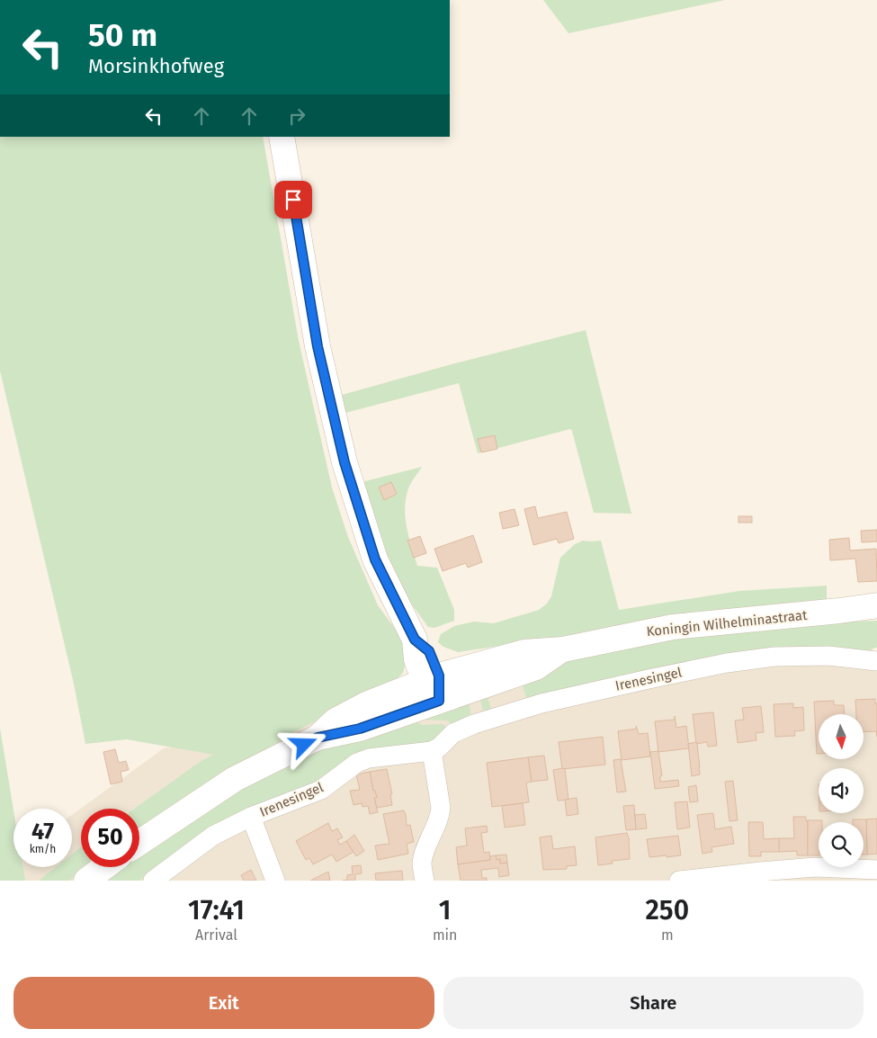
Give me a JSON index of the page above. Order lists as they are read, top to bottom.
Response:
{
  "streets": {
    "main road": ["Koningin Wilhelminastraat"],
    "street": ["Irenesingel"]
  },
  "north": "bottom",
  "page": {
    "turn": ["50 m", "Morsinkhofweg"],
    "speed": "47 km/h",
    "limit": "50",
    "eta": [
      "17:41",
      "Arrival",
      "1",
      "min",
      "250",
      "m"
    ],
    "buttons": ["Exit", "Share"]
  }
}
